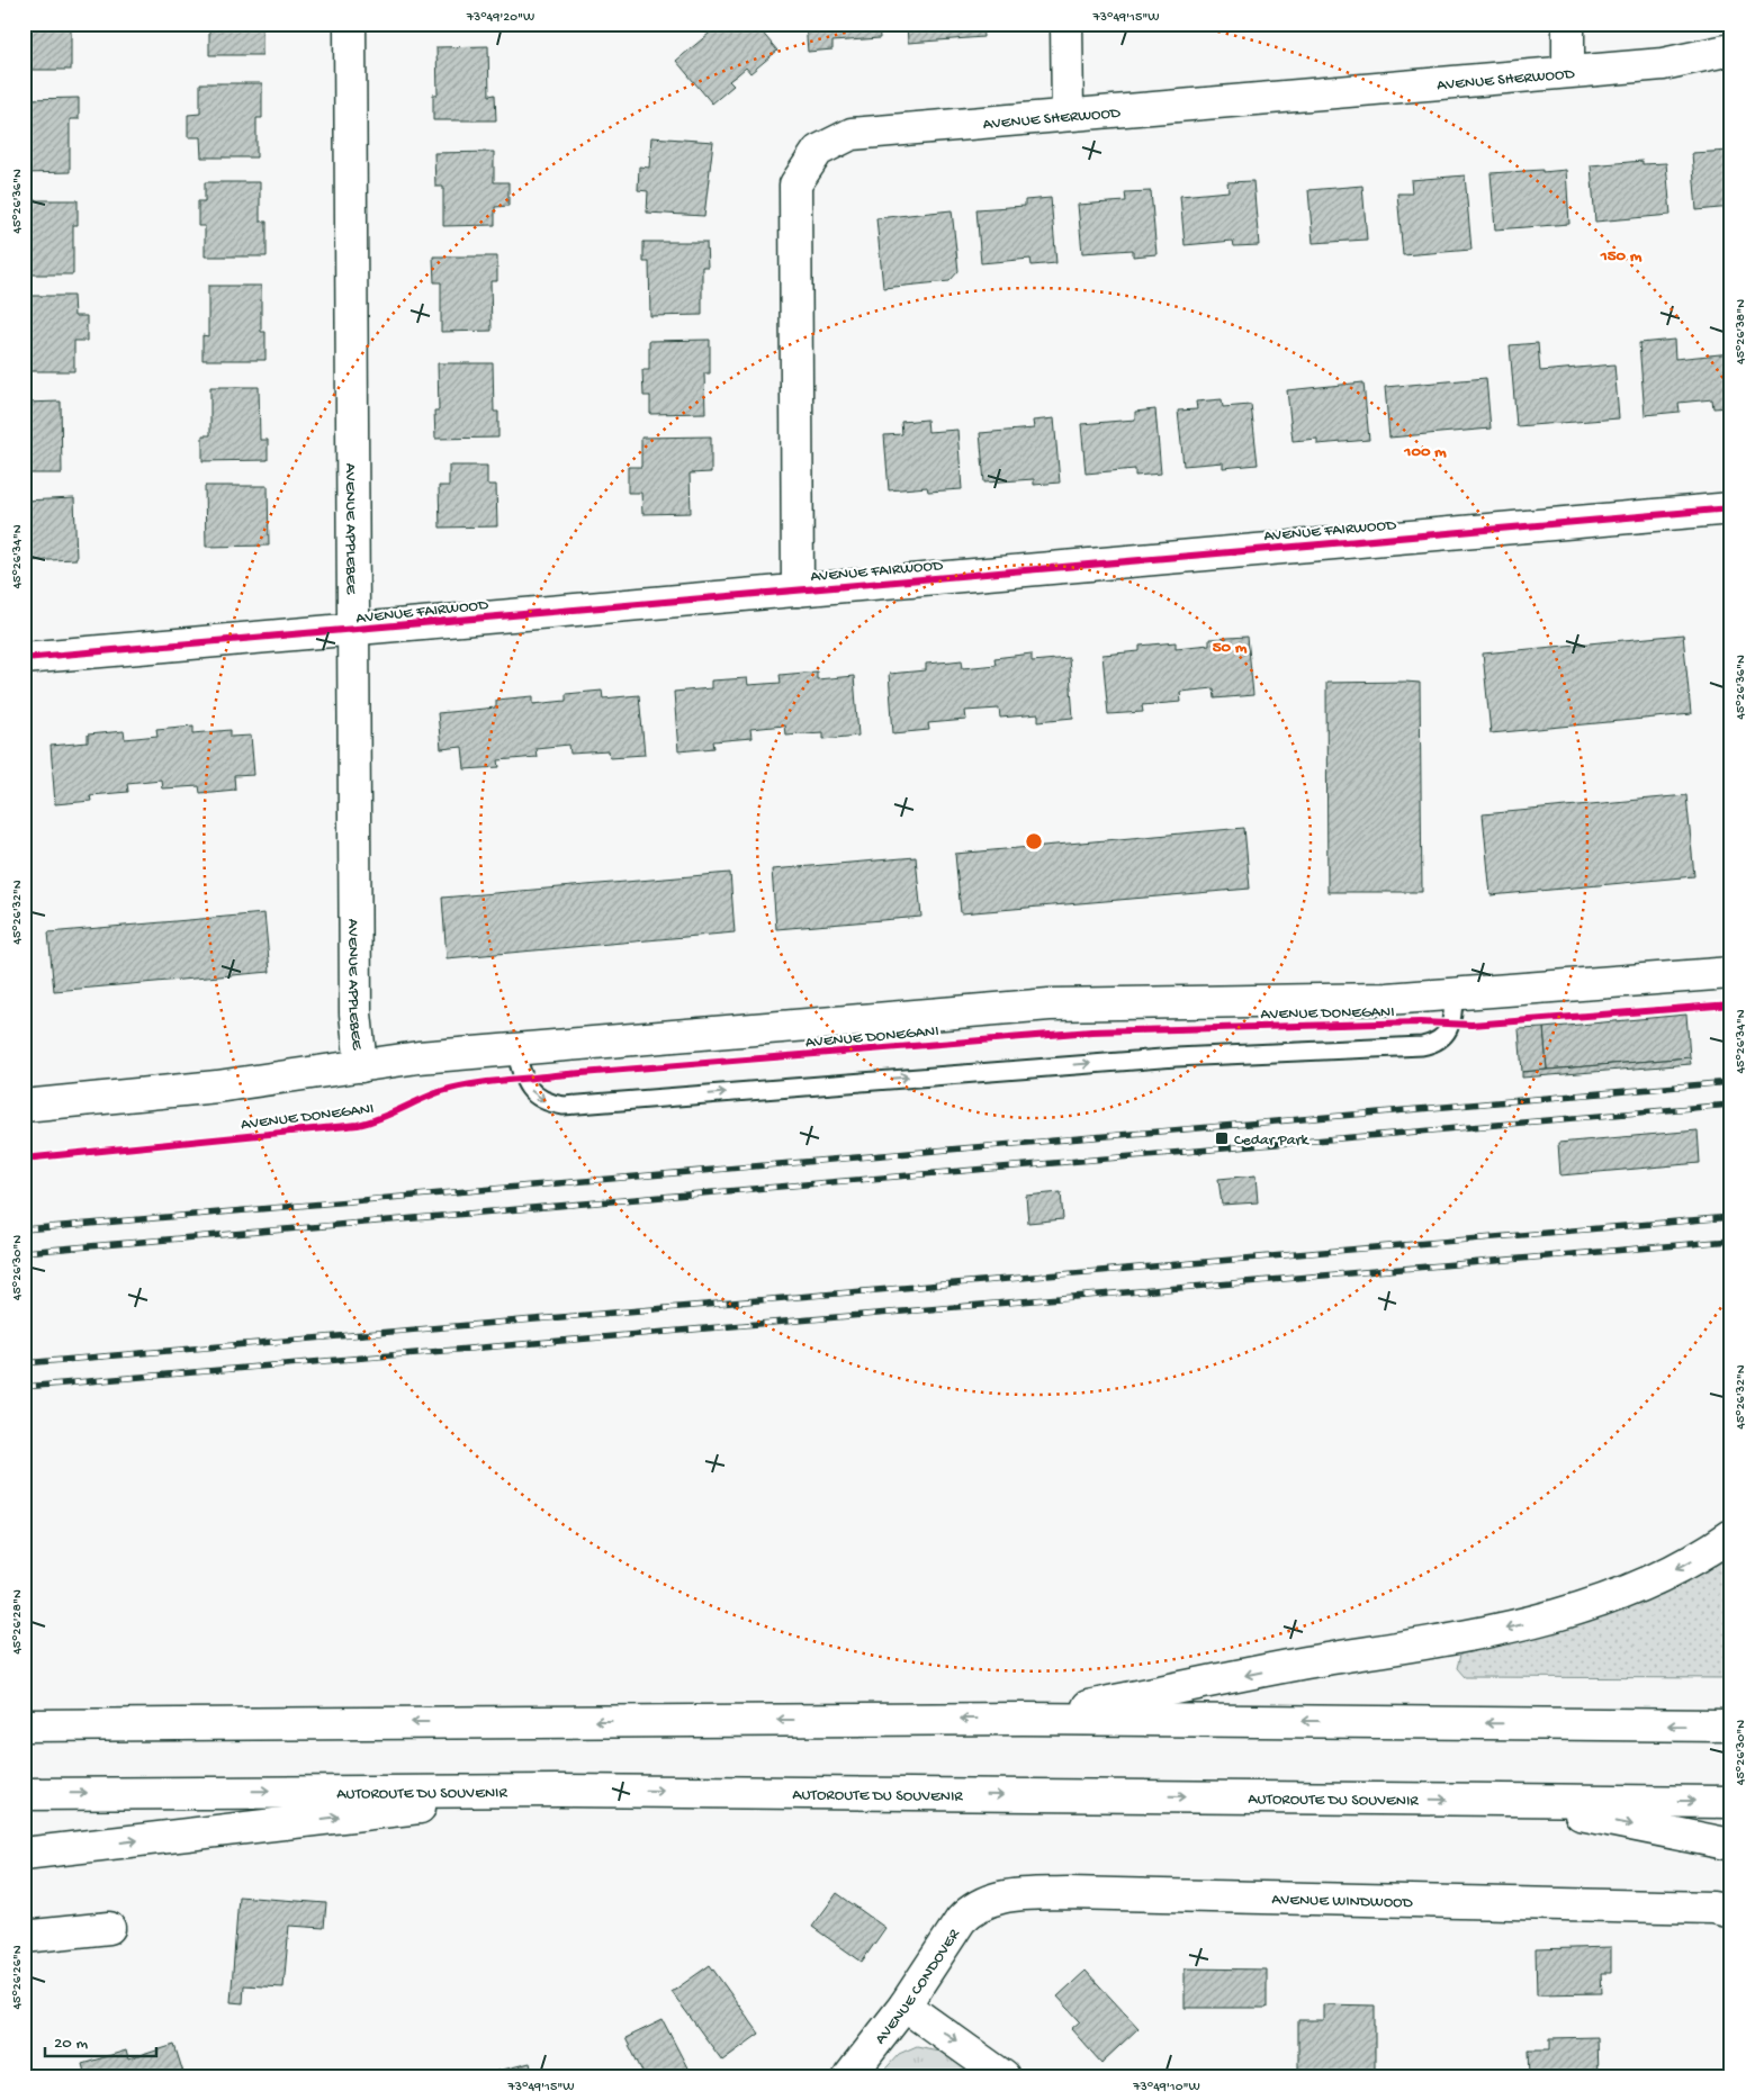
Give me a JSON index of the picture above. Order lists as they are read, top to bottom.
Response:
{
  "streets": {
    "main road": [
      "AVENUE SHERWOOD",
      "AVENUE APPLEBEE",
      "AVENUE FAIRWOOD",
      "AVENUE DONEGANI",
      "AUTOROUTE DU SOUVENIR",
      "AVENUE WINDWOOD",
      "AVENUE CONDOVER"
    ]
  },
  "crossings": [
    ["AVENUE SHERWOOD", "AVENUE FAIRWOOD"],
    ["AVENUE APPLEBEE", "AVENUE FAIRWOOD"],
    ["AVENUE APPLEBEE", "AVENUE DONEGANI"],
    ["AVENUE WINDWOOD", "AVENUE CONDOVER"]
  ],
  "places": {
    "transit": ["Cedar Park"]
  },
  "scale_bar": "20 m",
  "coordinates": [
    "73°49'20\"W",
    "73°49'15\"W",
    "45°26'36\"N",
    "45°26'38\"N",
    "45°26'34\"N",
    "45°26'32\"N",
    "45°26'30\"N",
    "45°26'28\"N",
    "45°26'26\"N",
    "73°49'10\"W"
  ],
  "rings": ["150 m", "100 m", "50 m"]
}
